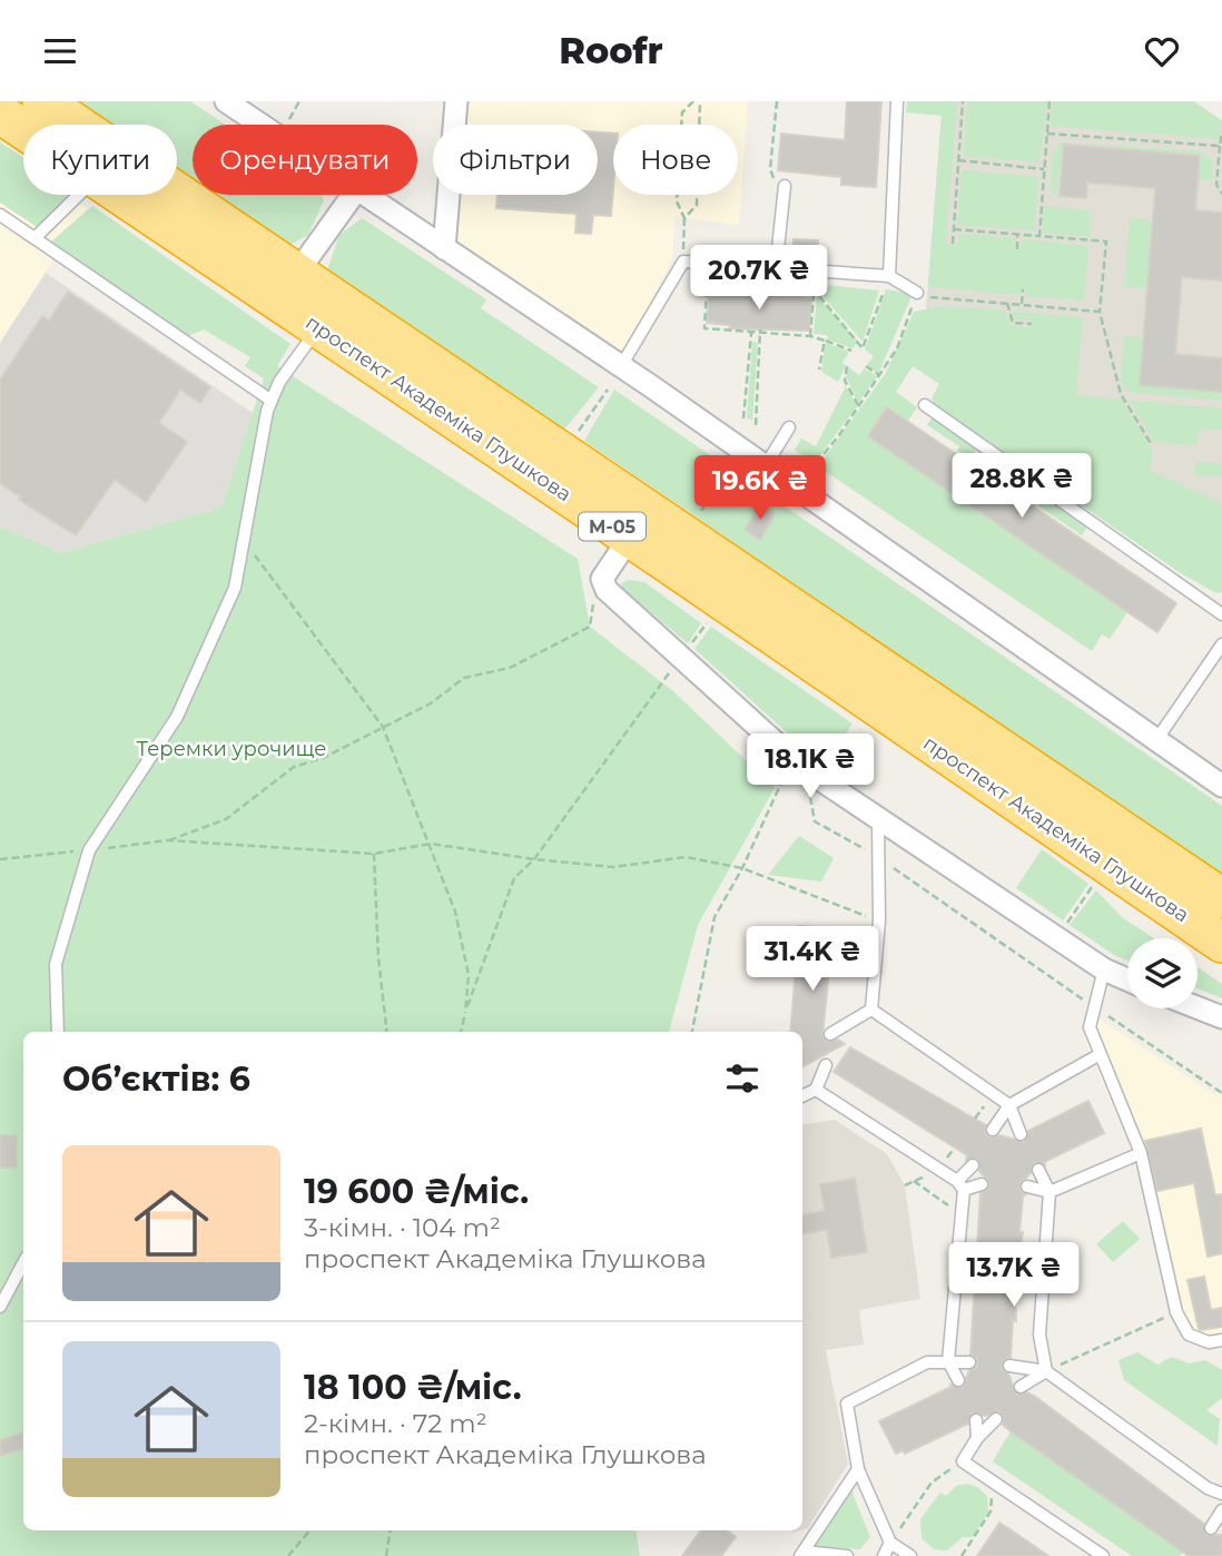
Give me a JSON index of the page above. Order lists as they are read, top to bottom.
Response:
{
  "streets": {
    "highway": ["проспект Академіка Глушкова", "М-05"]
  },
  "parks": ["Теремки урочище"],
  "page": {
    "header": "Roofr",
    "chip": [
      "Купити",
      "Орендувати",
      "Фільтри",
      "Нове"
    ],
    "price": [
      "20.7K ₴",
      "28.8K ₴",
      "19.6K ₴",
      "18.1K ₴",
      "31.4K ₴",
      "13.7K ₴"
    ],
    "heading": "Об’єктів: 6",
    "list": [
      {
        "name": "19 600 ₴/міс.",
        "note": "3-кімн. · 104 m² · проспект Академіка Глушкова"
      },
      {
        "name": "18 100 ₴/міс.",
        "note": "2-кімн. · 72 m² · проспект Академіка Глушкова"
      }
    ]
  }
}
